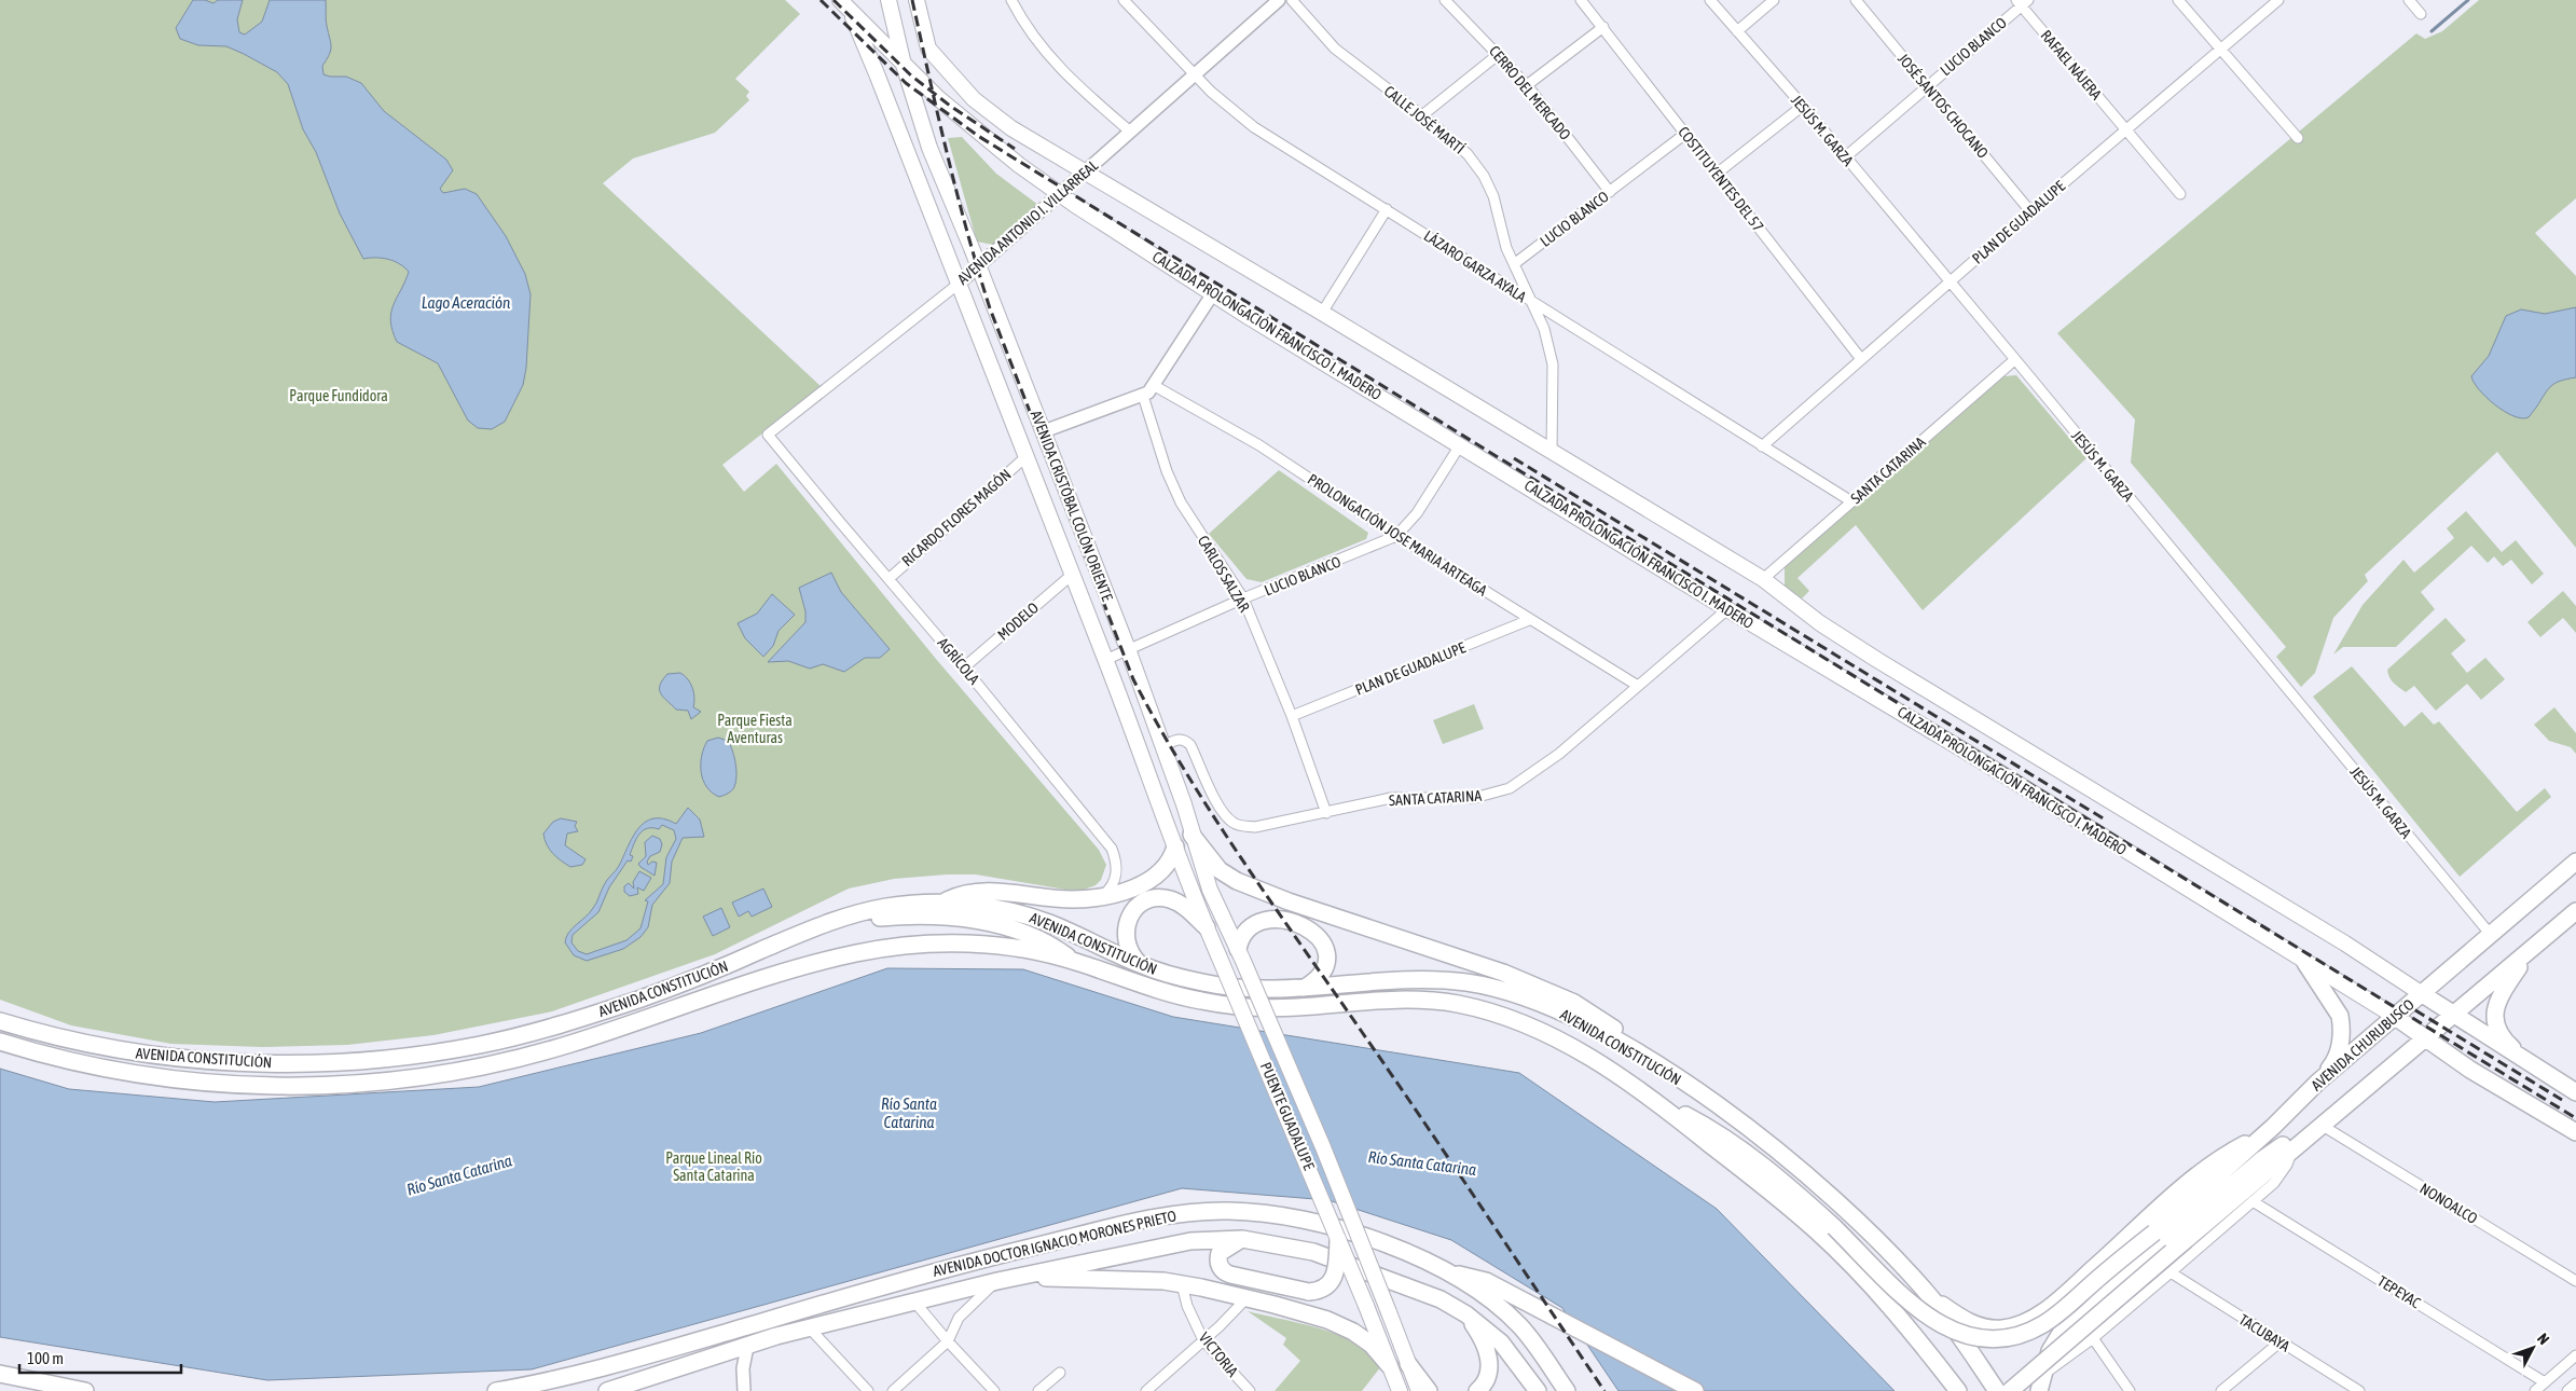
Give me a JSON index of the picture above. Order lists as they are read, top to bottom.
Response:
{
  "streets": {
    "highway": ["AVENIDA CONSTITUCIÓN", "AVENIDA CHURUBUSCO", "AVENIDA DOCTOR IGNACIO MORONES PRIETO"],
    "main road": ["CALZADA PROLONGACIÓN FRANCISCO I. MADERO", "AVENIDA CRISTÓBAL COLÓN ORIENTE", "PUENTE GUADALUPE"],
    "street": [
      "LUCIO BLANCO",
      "RAFAEL NÁJERA",
      "CERRO DEL MERCADO",
      "JOSÉ SANTOS CHOCANO",
      "CALLE JOSÉ MARTÍ",
      "JESÚS M. GARZA",
      "COSTITUYENTES DEL 57",
      "AVENIDA ANTONIO I. VILLARREAL",
      "PLAN DE GUADALUPE",
      "LÁZARO GARZA AYALA",
      "SANTA CATARINA",
      "RICARDO FLORES MAGÓN",
      "PROLONGACIÓN JOSE MARIA ARTEAGA",
      "CARLOS SALZAR",
      "MODELO",
      "AGRÍCOLA",
      "NONOALCO",
      "TEPEYAC",
      "TACUBAYA",
      "VICTORIA"
    ]
  },
  "crossings": [
    ["LUCIO BLANCO", "RAFAEL NÁJERA"],
    ["LUCIO BLANCO", "CERRO DEL MERCADO"],
    ["LUCIO BLANCO", "JOSÉ SANTOS CHOCANO"],
    ["LUCIO BLANCO", "CALLE JOSÉ MARTÍ"],
    ["LUCIO BLANCO", "JESÚS M. GARZA"],
    ["LUCIO BLANCO", "COSTITUYENTES DEL 57"],
    ["LUCIO BLANCO", "CALZADA PROLONGACIÓN FRANCISCO I. MADERO"],
    ["LUCIO BLANCO", "AVENIDA CRISTÓBAL COLÓN ORIENTE"],
    ["LUCIO BLANCO", "PROLONGACIÓN JOSE MARIA ARTEAGA"],
    ["LUCIO BLANCO", "CARLOS SALZAR"],
    ["RAFAEL NÁJERA", "PLAN DE GUADALUPE"],
    ["JOSÉ SANTOS CHOCANO", "PLAN DE GUADALUPE"],
    ["CALLE JOSÉ MARTÍ", "LÁZARO GARZA AYALA"],
    ["JESÚS M. GARZA", "PLAN DE GUADALUPE"],
    ["JESÚS M. GARZA", "SANTA CATARINA"],
    ["JESÚS M. GARZA", "AVENIDA CHURUBUSCO"],
    ["COSTITUYENTES DEL 57", "PLAN DE GUADALUPE"],
    ["AVENIDA ANTONIO I. VILLARREAL", "LÁZARO GARZA AYALA"],
    ["AVENIDA ANTONIO I. VILLARREAL", "CALZADA PROLONGACIÓN FRANCISCO I. MADERO"],
    ["AVENIDA ANTONIO I. VILLARREAL", "AVENIDA CRISTÓBAL COLÓN ORIENTE"],
    ["AVENIDA ANTONIO I. VILLARREAL", "AGRÍCOLA"],
    ["PLAN DE GUADALUPE", "LÁZARO GARZA AYALA"],
    ["PLAN DE GUADALUPE", "PROLONGACIÓN JOSE MARIA ARTEAGA"],
    ["PLAN DE GUADALUPE", "CARLOS SALZAR"],
    ["LÁZARO GARZA AYALA", "SANTA CATARINA"],
    ["CALZADA PROLONGACIÓN FRANCISCO I. MADERO", "SANTA CATARINA"],
    ["CALZADA PROLONGACIÓN FRANCISCO I. MADERO", "AVENIDA CRISTÓBAL COLÓN ORIENTE"],
    ["CALZADA PROLONGACIÓN FRANCISCO I. MADERO", "AVENIDA CHURUBUSCO"],
    ["SANTA CATARINA", "AVENIDA CRISTÓBAL COLÓN ORIENTE"],
    ["SANTA CATARINA", "PROLONGACIÓN JOSE MARIA ARTEAGA"],
    ["SANTA CATARINA", "CARLOS SALZAR"],
    ["AVENIDA CRISTÓBAL COLÓN ORIENTE", "RICARDO FLORES MAGÓN"],
    ["AVENIDA CRISTÓBAL COLÓN ORIENTE", "MODELO"],
    ["AVENIDA CRISTÓBAL COLÓN ORIENTE", "PUENTE GUADALUPE"],
    ["RICARDO FLORES MAGÓN", "AGRÍCOLA"],
    ["MODELO", "AGRÍCOLA"],
    ["AVENIDA CONSTITUCIÓN", "AVENIDA CHURUBUSCO"]
  ],
  "water": ["Lago Aceración", "Río Santa Catarina"],
  "parks": ["Parque Fundidora", "Parque Fiesta Aventuras", "Parque Lineal Río Santa Catarina"],
  "scale_bar": "100 m",
  "north": "top right"
}
